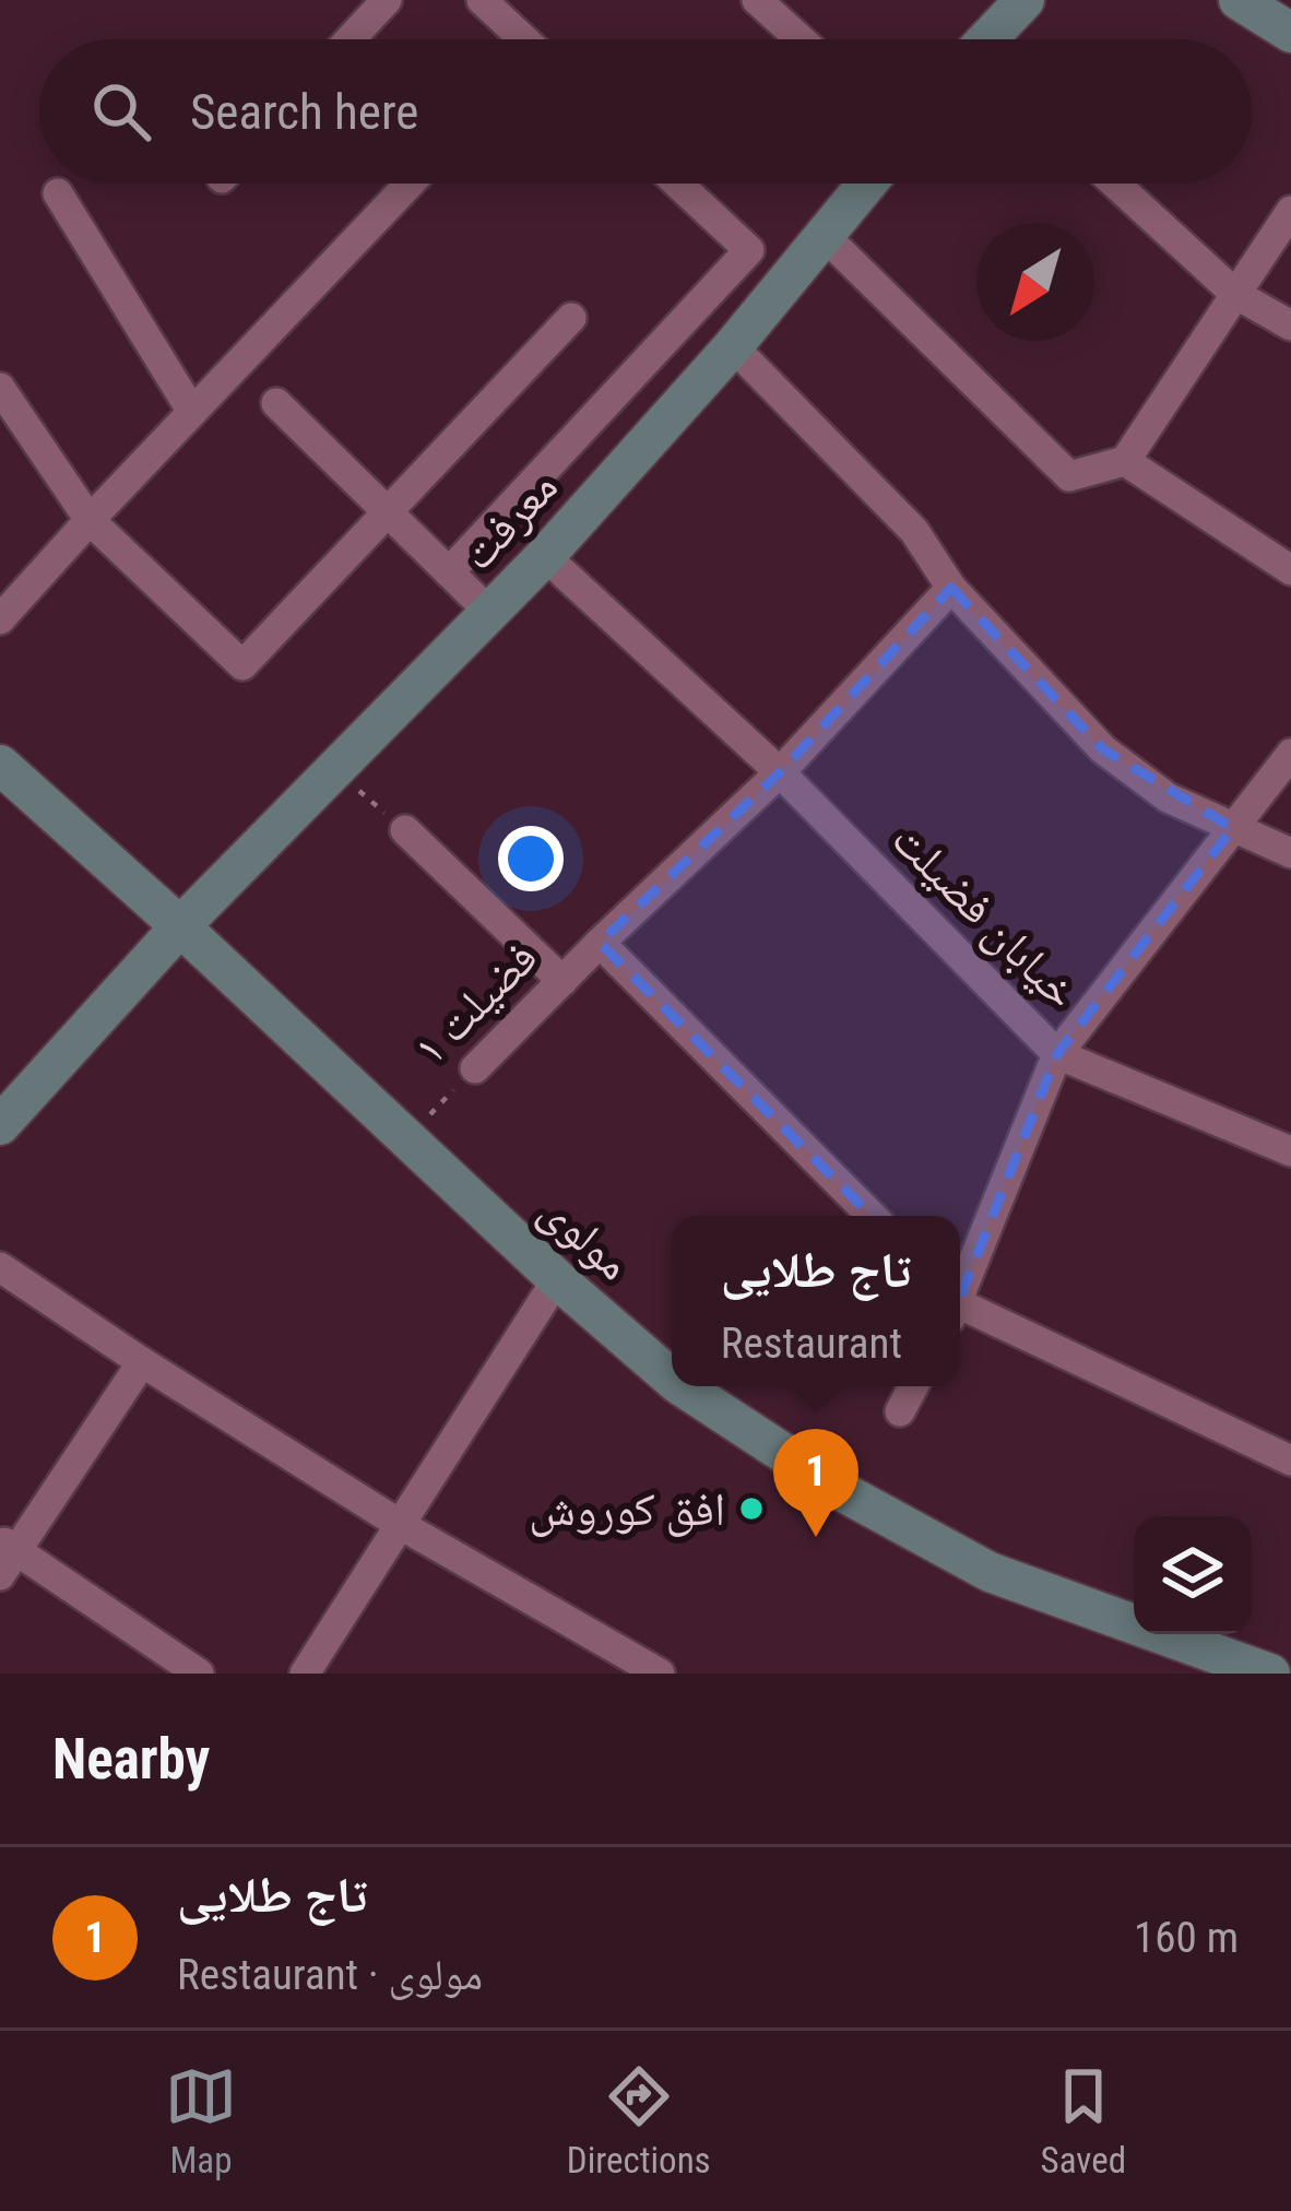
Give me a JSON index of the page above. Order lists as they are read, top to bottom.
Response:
{
  "streets": {
    "main road": ["معرفت", "مولوی"],
    "street": ["خیابان فضیلت", "فضیلت ۱"]
  },
  "crossings": [
    ["معرفت", "خیابان فضیلت"],
    ["معرفت", "مولوی"],
    ["خیابان فضیلت", "فضیلت ۱"],
    ["فضیلت ۱", "مولوی"]
  ],
  "places": ["افق کوروش"],
  "north": "bottom left",
  "page": {
    "search": "Search here",
    "popup": ["تاج طلایی", "Restaurant"],
    "pins": "1",
    "heading": "Nearby",
    "list": [
      {
        "mark": "1",
        "name": "تاج طلایی",
        "note": "Restaurant · مولوی",
        "value": "160 m"
      }
    ],
    "nav": ["Map", "Directions", "Saved"]
  }
}
